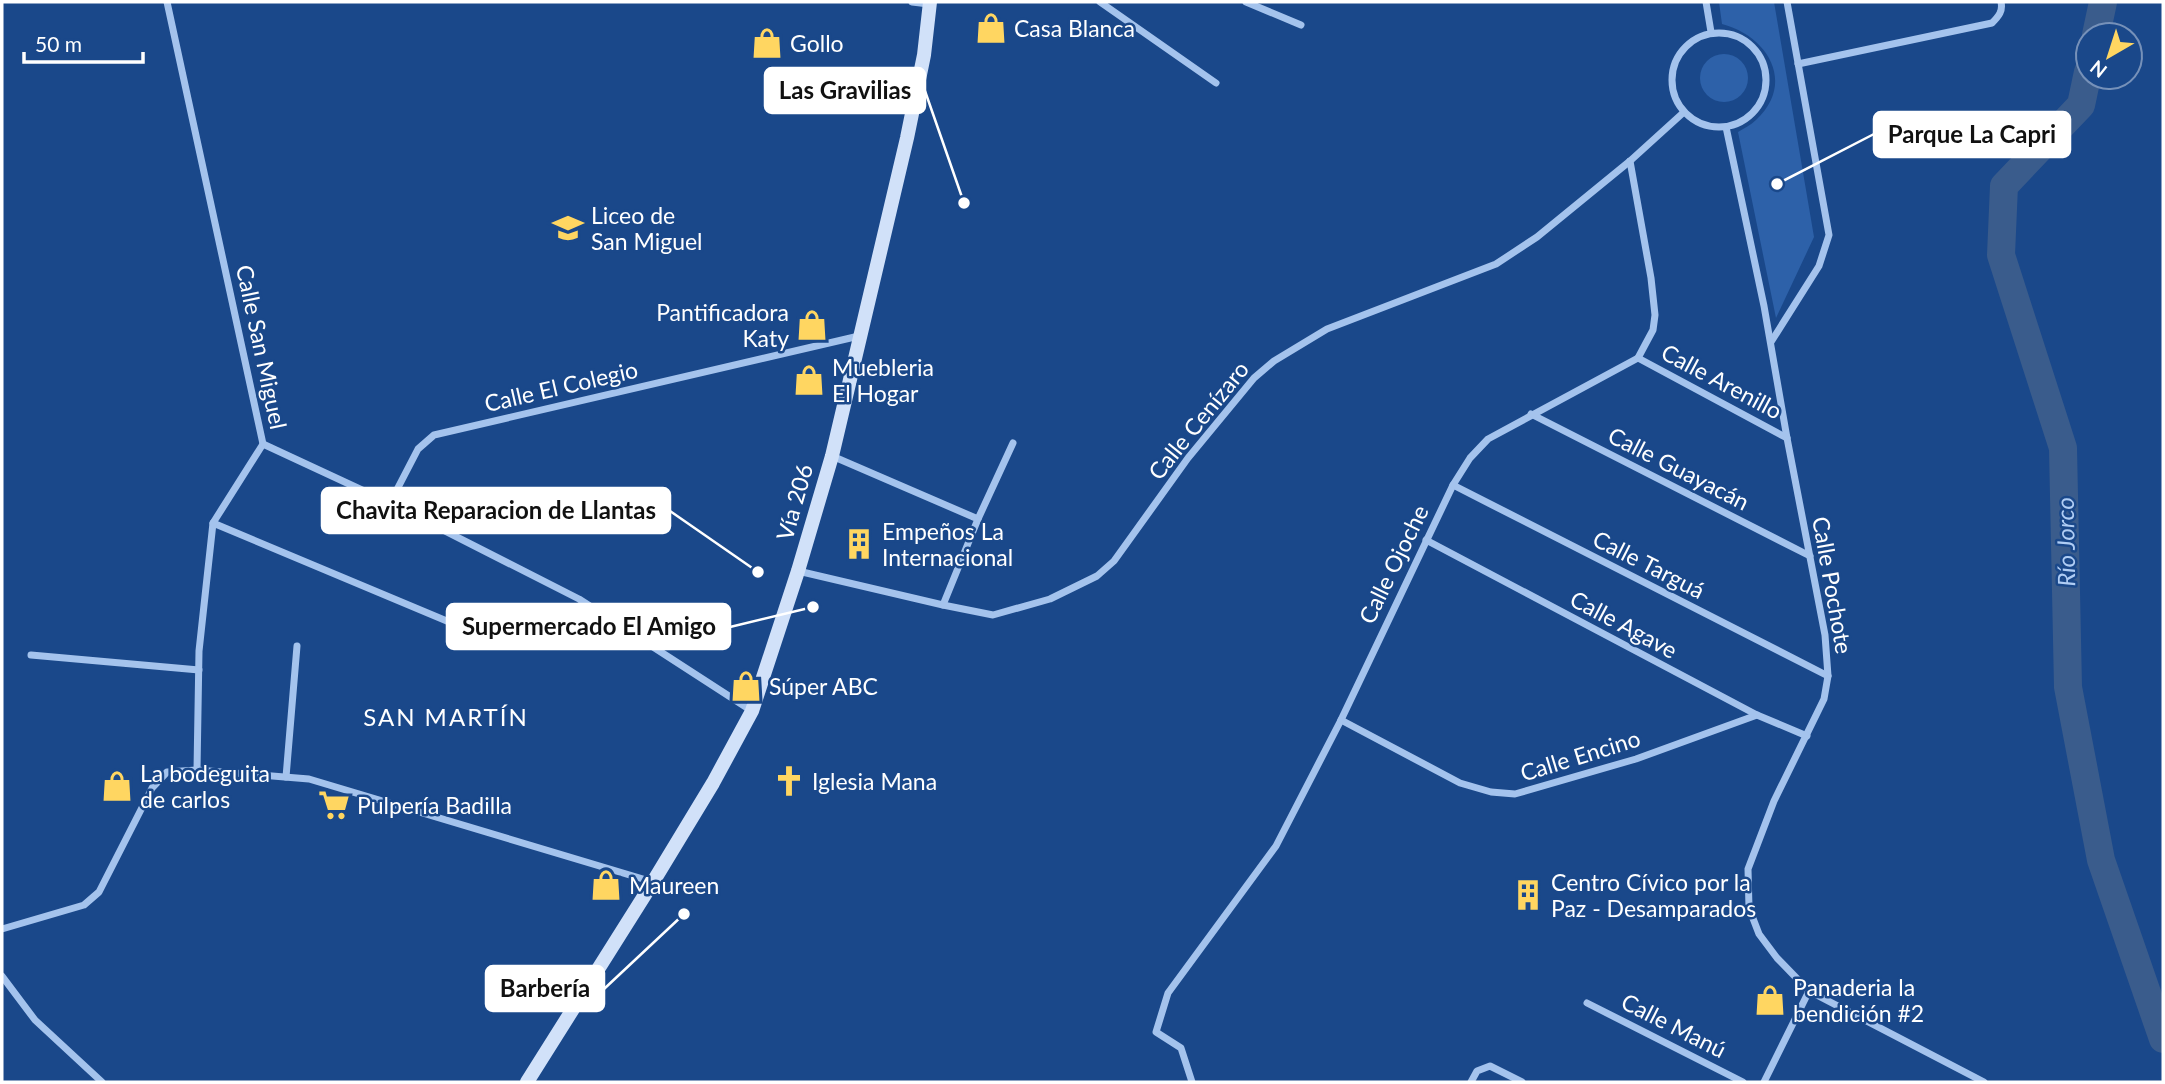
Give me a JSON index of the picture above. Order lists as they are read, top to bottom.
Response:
{
  "streets": {
    "main road": ["Vía 206"],
    "street": [
      "Calle San Miguel",
      "Calle Arenillo",
      "Calle El Colegio",
      "Calle Cenízaro",
      "Calle Guayacán",
      "Calle Ojoche",
      "Calle Targuá",
      "Calle Pochote",
      "Calle Agave",
      "Calle Encino",
      "Calle Manú"
    ]
  },
  "crossings": [
    ["Calle San Miguel", "Calle El Colegio"],
    ["Calle San Miguel", "Vía 206"],
    ["Calle Arenillo", "Calle Ojoche"],
    ["Calle Arenillo", "Calle Pochote"],
    ["Calle El Colegio", "Vía 206"],
    ["Calle Cenízaro", "Vía 206"],
    ["Calle Cenízaro", "Calle Pochote"],
    ["Calle Guayacán", "Calle Ojoche"],
    ["Calle Guayacán", "Calle Pochote"],
    ["Calle Ojoche", "Calle Targuá"],
    ["Calle Ojoche", "Calle Agave"],
    ["Calle Ojoche", "Calle Encino"],
    ["Calle Targuá", "Calle Pochote"],
    ["Calle Pochote", "Calle Agave"],
    ["Calle Agave", "Calle Encino"]
  ],
  "districts": ["SAN MARTÍN"],
  "water": ["Río Jorco"],
  "places": {
    "shop": [
      "Casa Blanca",
      "Gollo",
      "Pantificadora Katy",
      "Muebleria El Hogar",
      "Súper ABC",
      "La bodeguita de carlos",
      "Maureen",
      "Panaderia la bendición #2"
    ],
    "other": [
      "Parque La Capri",
      "Las Gravilias",
      "Chavita Reparacion de Llantas",
      "Supermercado El Amigo",
      "Barbería"
    ],
    "school or university": ["Liceo de San Miguel"],
    "building": ["Empeños La Internacional", "Centro Cívico por la Paz - Desamparados"],
    "church": ["Iglesia Mana"],
    "supermarket": ["Pulpería Badilla"]
  },
  "scale_bar": "50 m",
  "north": "bottom left"
}
